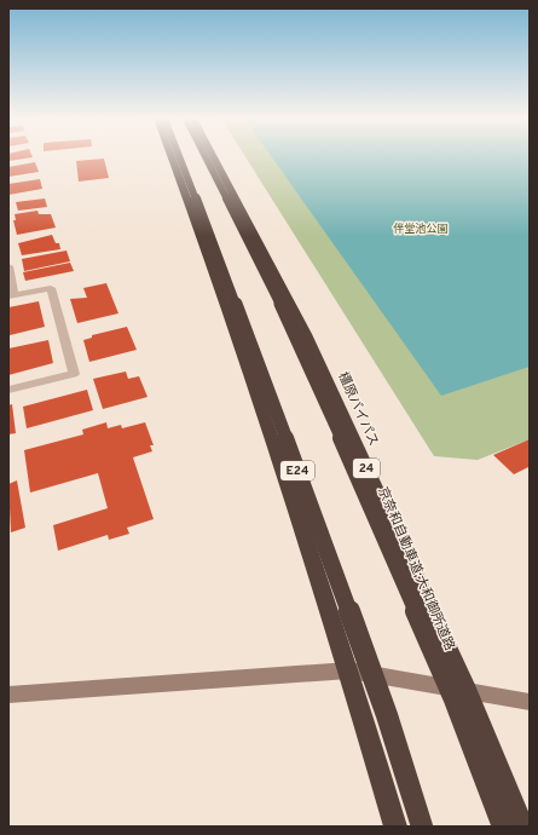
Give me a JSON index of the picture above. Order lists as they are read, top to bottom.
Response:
{
  "streets": {
    "highway": [
      "橿原バイパス",
      "24",
      "E24",
      "京奈和自動車道;大和御所道路"
    ]
  },
  "parks": ["伴堂池公園"]
}
